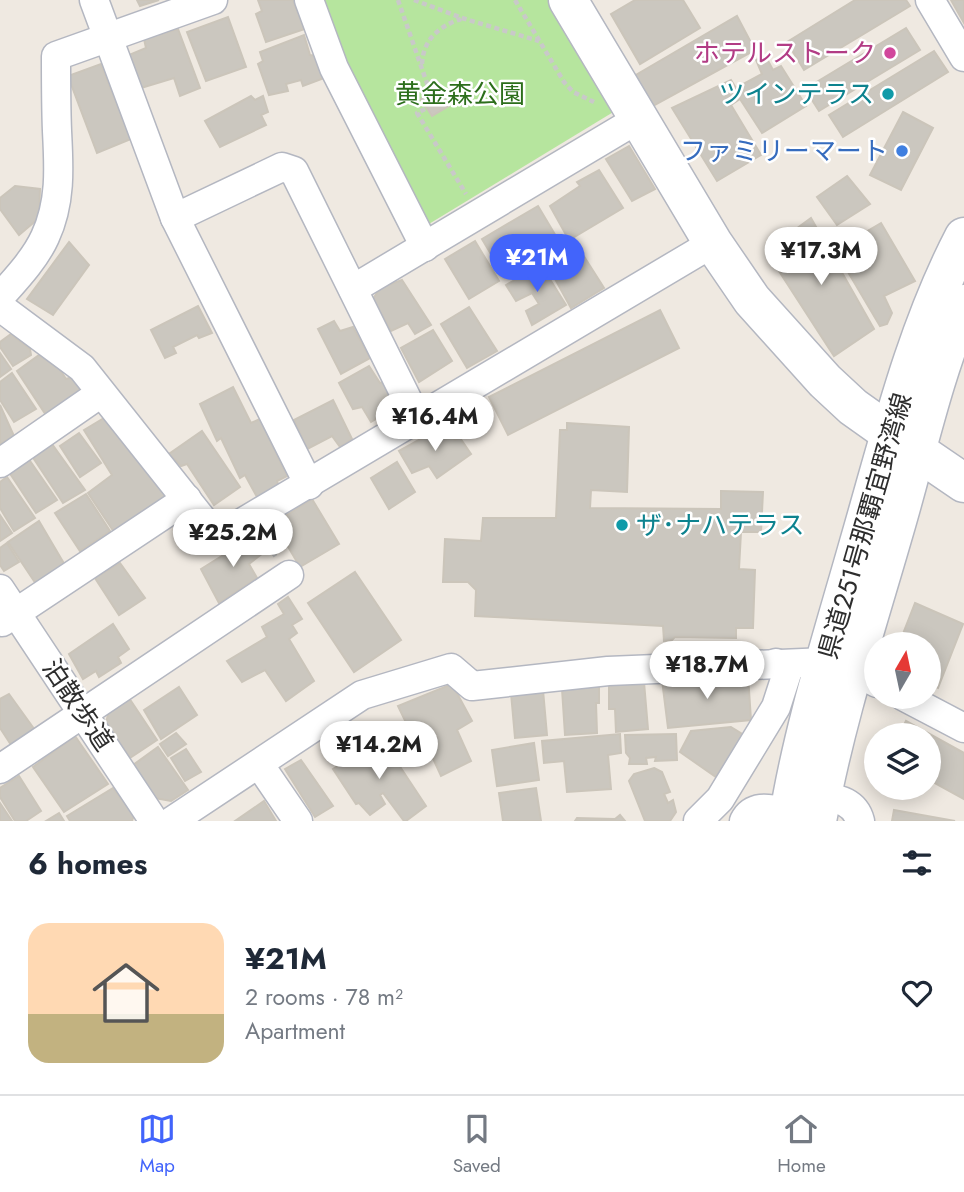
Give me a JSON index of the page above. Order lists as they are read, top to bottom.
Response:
{
  "streets": {
    "main road": ["県道251号那覇宜野湾線"],
    "street": ["泊散歩道"]
  },
  "parks": ["黄金森公園"],
  "places": [
    "ホテルストーク",
    "ツインテラス",
    "ファミリーマート",
    "ザ･ナハテラス"
  ],
  "north": "top",
  "page": {
    "price": [
      "¥17.3M",
      "¥21M",
      "¥16.4M",
      "¥25.2M",
      "¥18.7M",
      "¥14.2M"
    ],
    "heading": "6 homes",
    "list": [
      {
        "name": "¥21M",
        "note": "2 rooms · 78 m² · Apartment"
      }
    ],
    "tabs": ["Map", "Saved", "Home"]
  }
}
